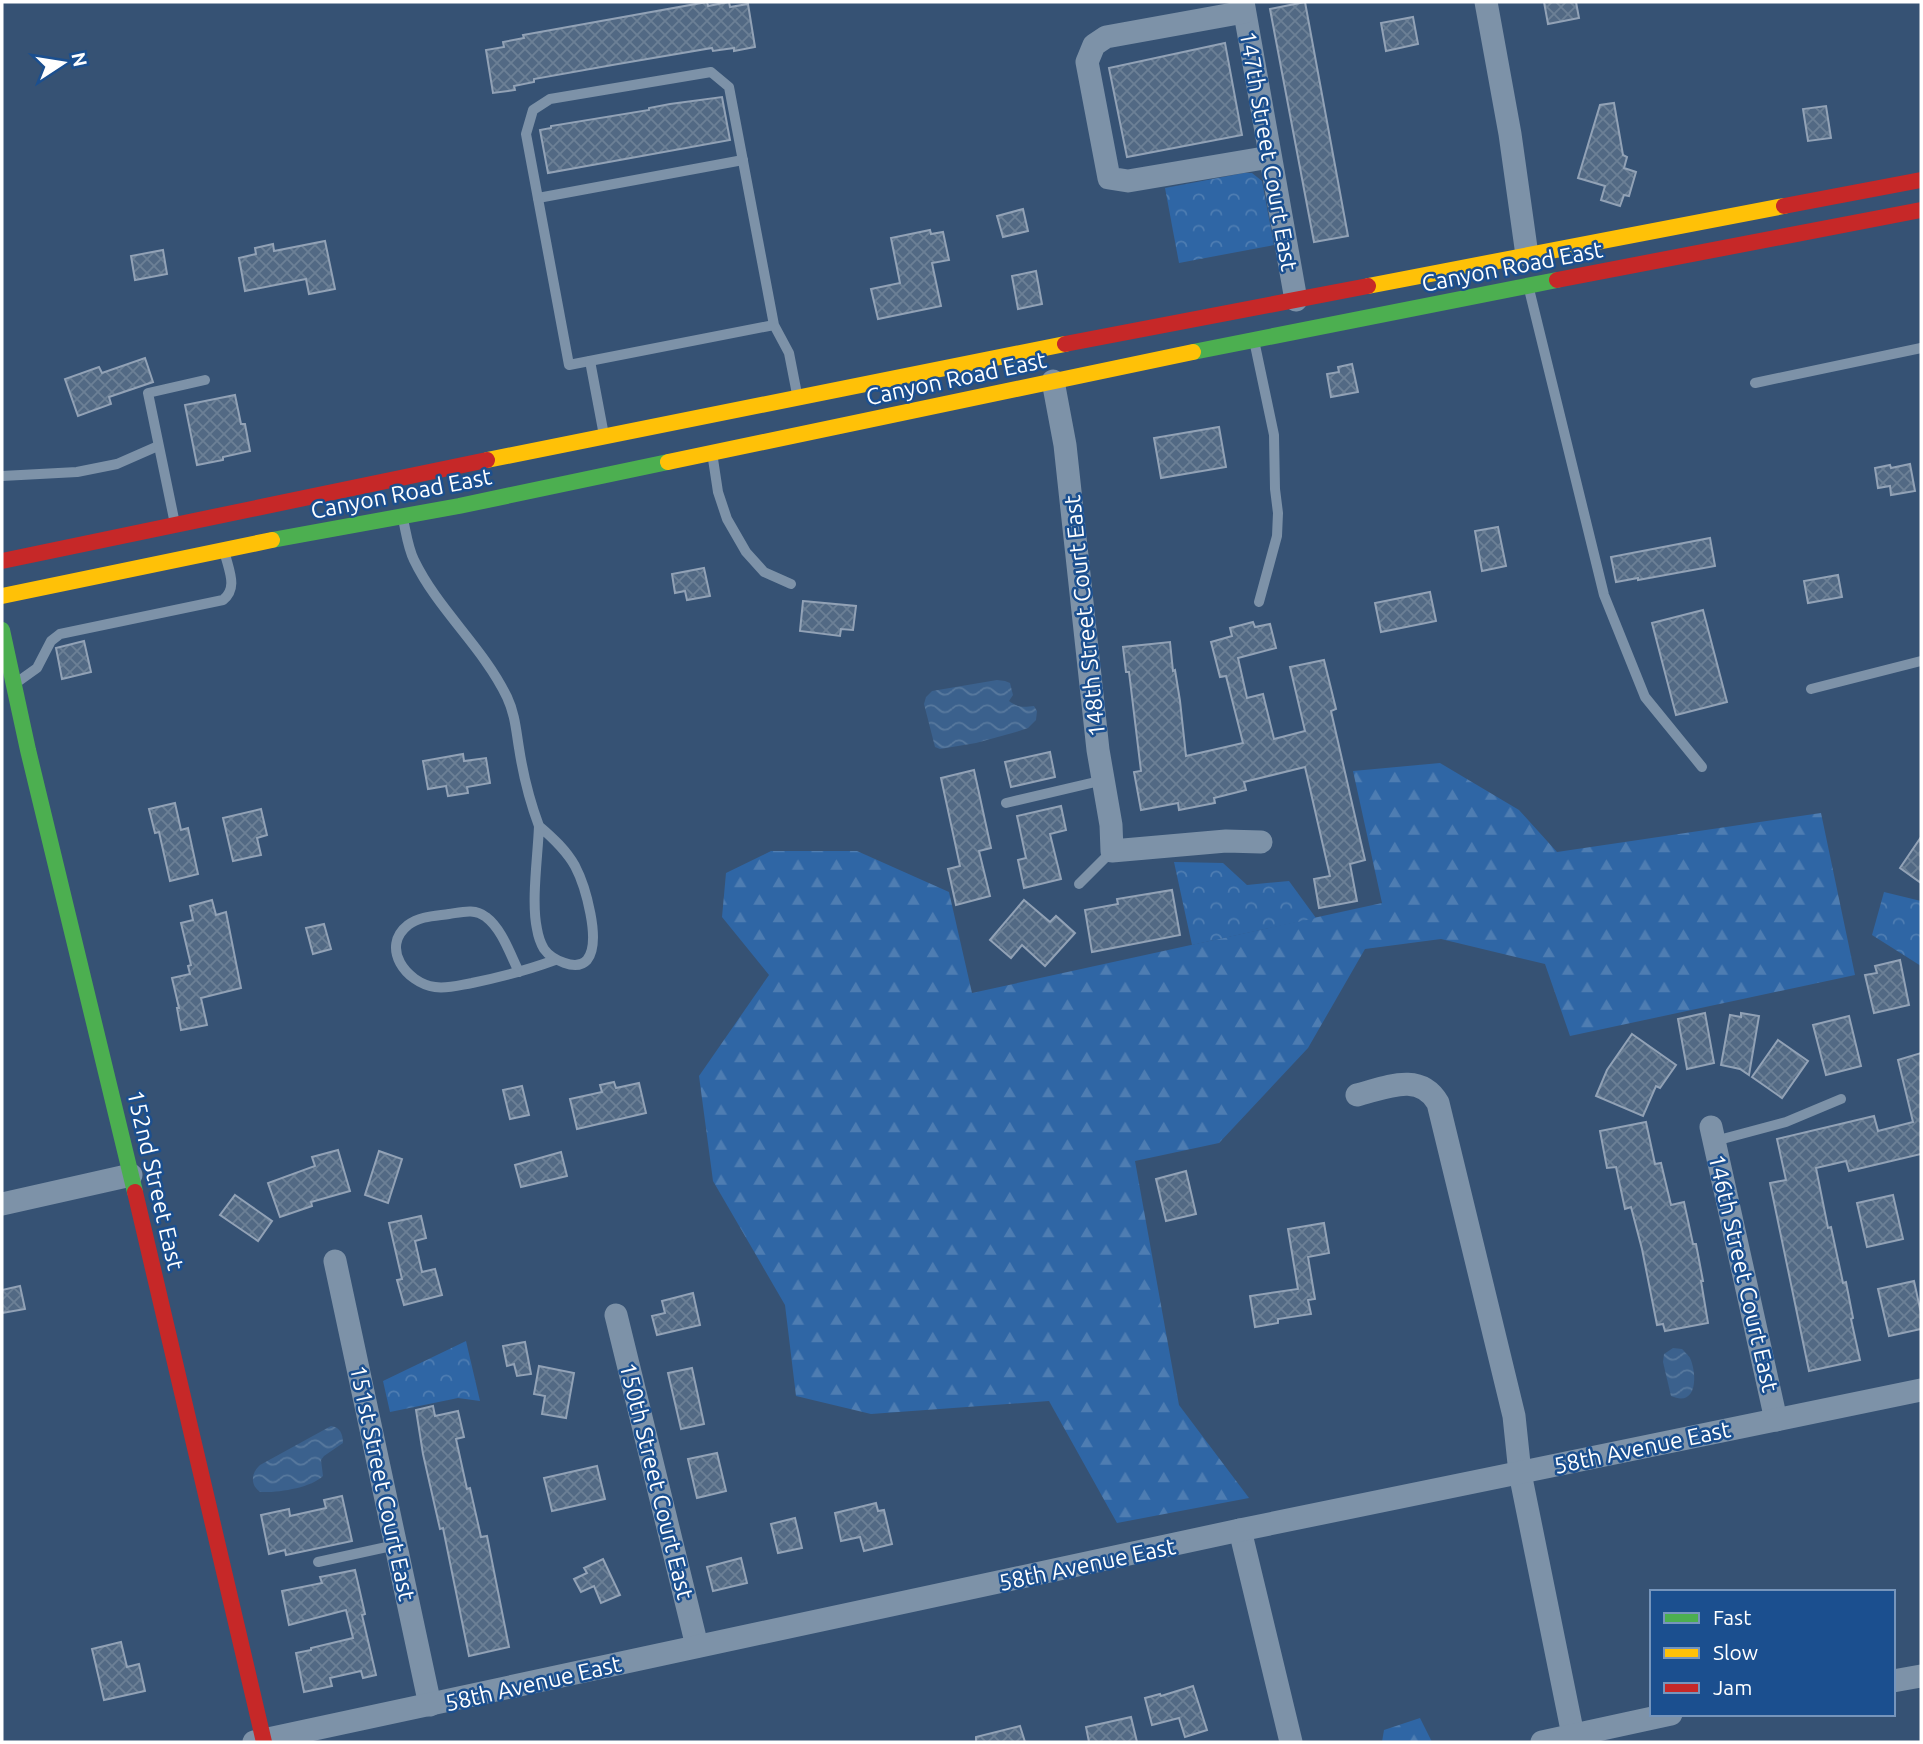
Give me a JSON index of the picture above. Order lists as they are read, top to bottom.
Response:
{
  "streets": {
    "main road": ["Canyon Road East", "152nd Street East"],
    "street": [
      "147th Street Court East",
      "148th Street Court East",
      "146th Street Court East",
      "58th Avenue East",
      "150th Street Court East",
      "151st Street Court East"
    ]
  },
  "crossings": [
    ["147th Street Court East", "Canyon Road East"],
    ["Canyon Road East", "148th Street Court East"],
    ["152nd Street East", "58th Avenue East"],
    ["146th Street Court East", "58th Avenue East"],
    ["58th Avenue East", "150th Street Court East"],
    ["58th Avenue East", "151st Street Court East"]
  ],
  "legend": ["Fast", "Slow", "Jam"],
  "north": "right"
}
